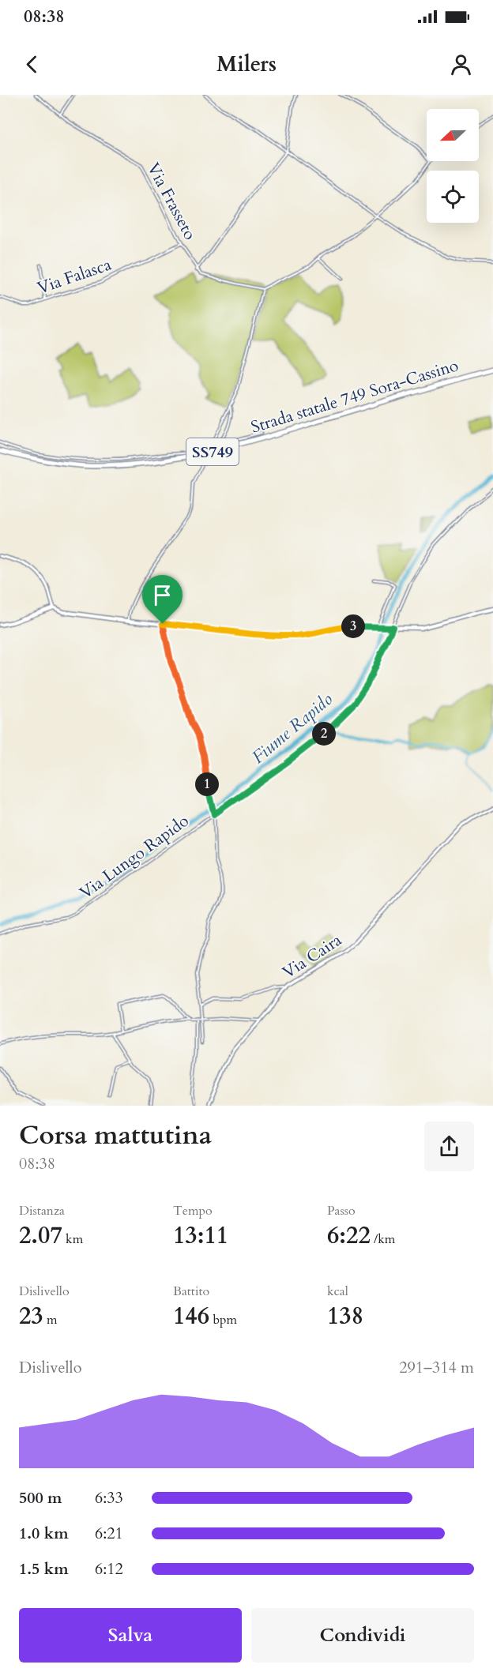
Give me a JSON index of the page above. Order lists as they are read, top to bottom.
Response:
{
  "streets": {
    "highway": ["Strada statale 749 Sora-Cassino", "SS749"],
    "street": [
      "Via Frasseto",
      "Via Falasca",
      "Via Lungo Rapido",
      "Via Caira"
    ]
  },
  "crossings": [
    ["Via Frasseto", "Via Falasca"]
  ],
  "water": ["Fiume Rapido"],
  "north": "left",
  "page": {
    "status": "08:38",
    "header": "Milers",
    "pins": ["3", "2", "1"],
    "heading": ["Corsa mattutina", "08:38"],
    "stats": [
      ["Distanza", "2.07 km"],
      ["Tempo", "13:11"],
      ["Passo", "6:22 /km"],
      ["Dislivello", "23 m"],
      ["Battito", "146 bpm"],
      ["kcal", "138"]
    ],
    "chart": ["Dislivello", "291–314 m"],
    "list": [
      {
        "name": "500 m",
        "note": "6:33"
      },
      {
        "name": "1.0 km",
        "note": "6:21"
      },
      {
        "name": "1.5 km",
        "note": "6:12"
      }
    ],
    "buttons": ["Salva", "Condividi"]
  }
}
